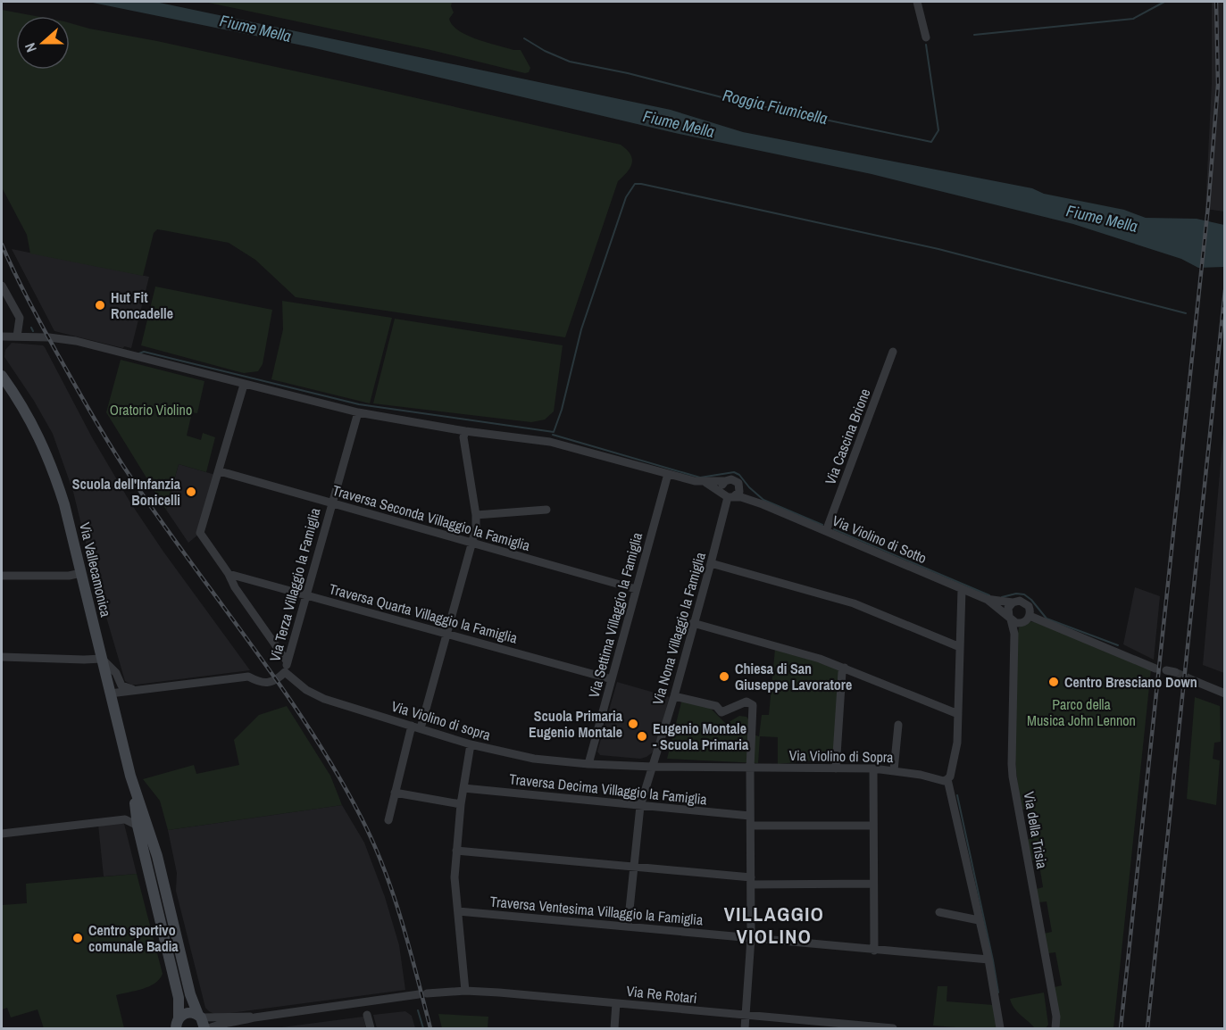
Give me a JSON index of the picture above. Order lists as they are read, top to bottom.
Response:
{
  "streets": {
    "main road": ["Via Vallecamonica"],
    "street": [
      "Via Cascina Brione",
      "Traversa Seconda Villaggio la Famiglia",
      "Via Violino di Sotto",
      "Via Terza Villaggio la Famiglia",
      "Traversa Quarta Villaggio la Famiglia",
      "Via Settima Villaggio la Famiglia",
      "Via Nona Villaggio la Famiglia",
      "Via Violino di sopra",
      "Via Violino di Sopra",
      "Traversa Decima Villaggio la Famiglia",
      "Via della Trisia",
      "Traversa Ventesima Villaggio la Famiglia",
      "Via Re Rotari"
    ]
  },
  "crossings": [
    ["Via Cascina Brione", "Via Violino di Sotto"],
    ["Traversa Seconda Villaggio la Famiglia", "Via Terza Villaggio la Famiglia"],
    ["Traversa Seconda Villaggio la Famiglia", "Via Settima Villaggio la Famiglia"],
    ["Via Violino di Sotto", "Via Terza Villaggio la Famiglia"],
    ["Via Violino di Sotto", "Via Settima Villaggio la Famiglia"],
    ["Via Violino di Sotto", "Via Nona Villaggio la Famiglia"],
    ["Via Violino di Sotto", "Via della Trisia"],
    ["Via Vallecamonica", "Via Re Rotari"],
    ["Via Terza Villaggio la Famiglia", "Traversa Quarta Villaggio la Famiglia"],
    ["Via Terza Villaggio la Famiglia", "Via Violino di sopra"],
    ["Traversa Quarta Villaggio la Famiglia", "Via Settima Villaggio la Famiglia"],
    ["Via Settima Villaggio la Famiglia", "Via Violino di sopra"],
    ["Via Nona Villaggio la Famiglia", "Via Violino di sopra"],
    ["Via Nona Villaggio la Famiglia", "Traversa Decima Villaggio la Famiglia"],
    ["Via Nona Villaggio la Famiglia", "Traversa Ventesima Villaggio la Famiglia"],
    ["Via Violino di sopra", "Via Violino di Sopra"]
  ],
  "districts": ["VILLAGGIO VIOLINO"],
  "water": ["Fiume Mella", "Roggia Fiumicella"],
  "parks": ["Oratorio Violino", "Parco della Musica John Lennon"],
  "places": [
    "Hut Fit Roncadelle",
    "Scuola dell'Infanzia Bonicelli",
    "Chiesa di San Giuseppe Lavoratore",
    "Centro Bresciano Down",
    "Scuola Primaria Eugenio Montale",
    "Eugenio Montale - Scuola Primaria",
    "Centro sportivo comunale Badia"
  ],
  "north": "left"
}
